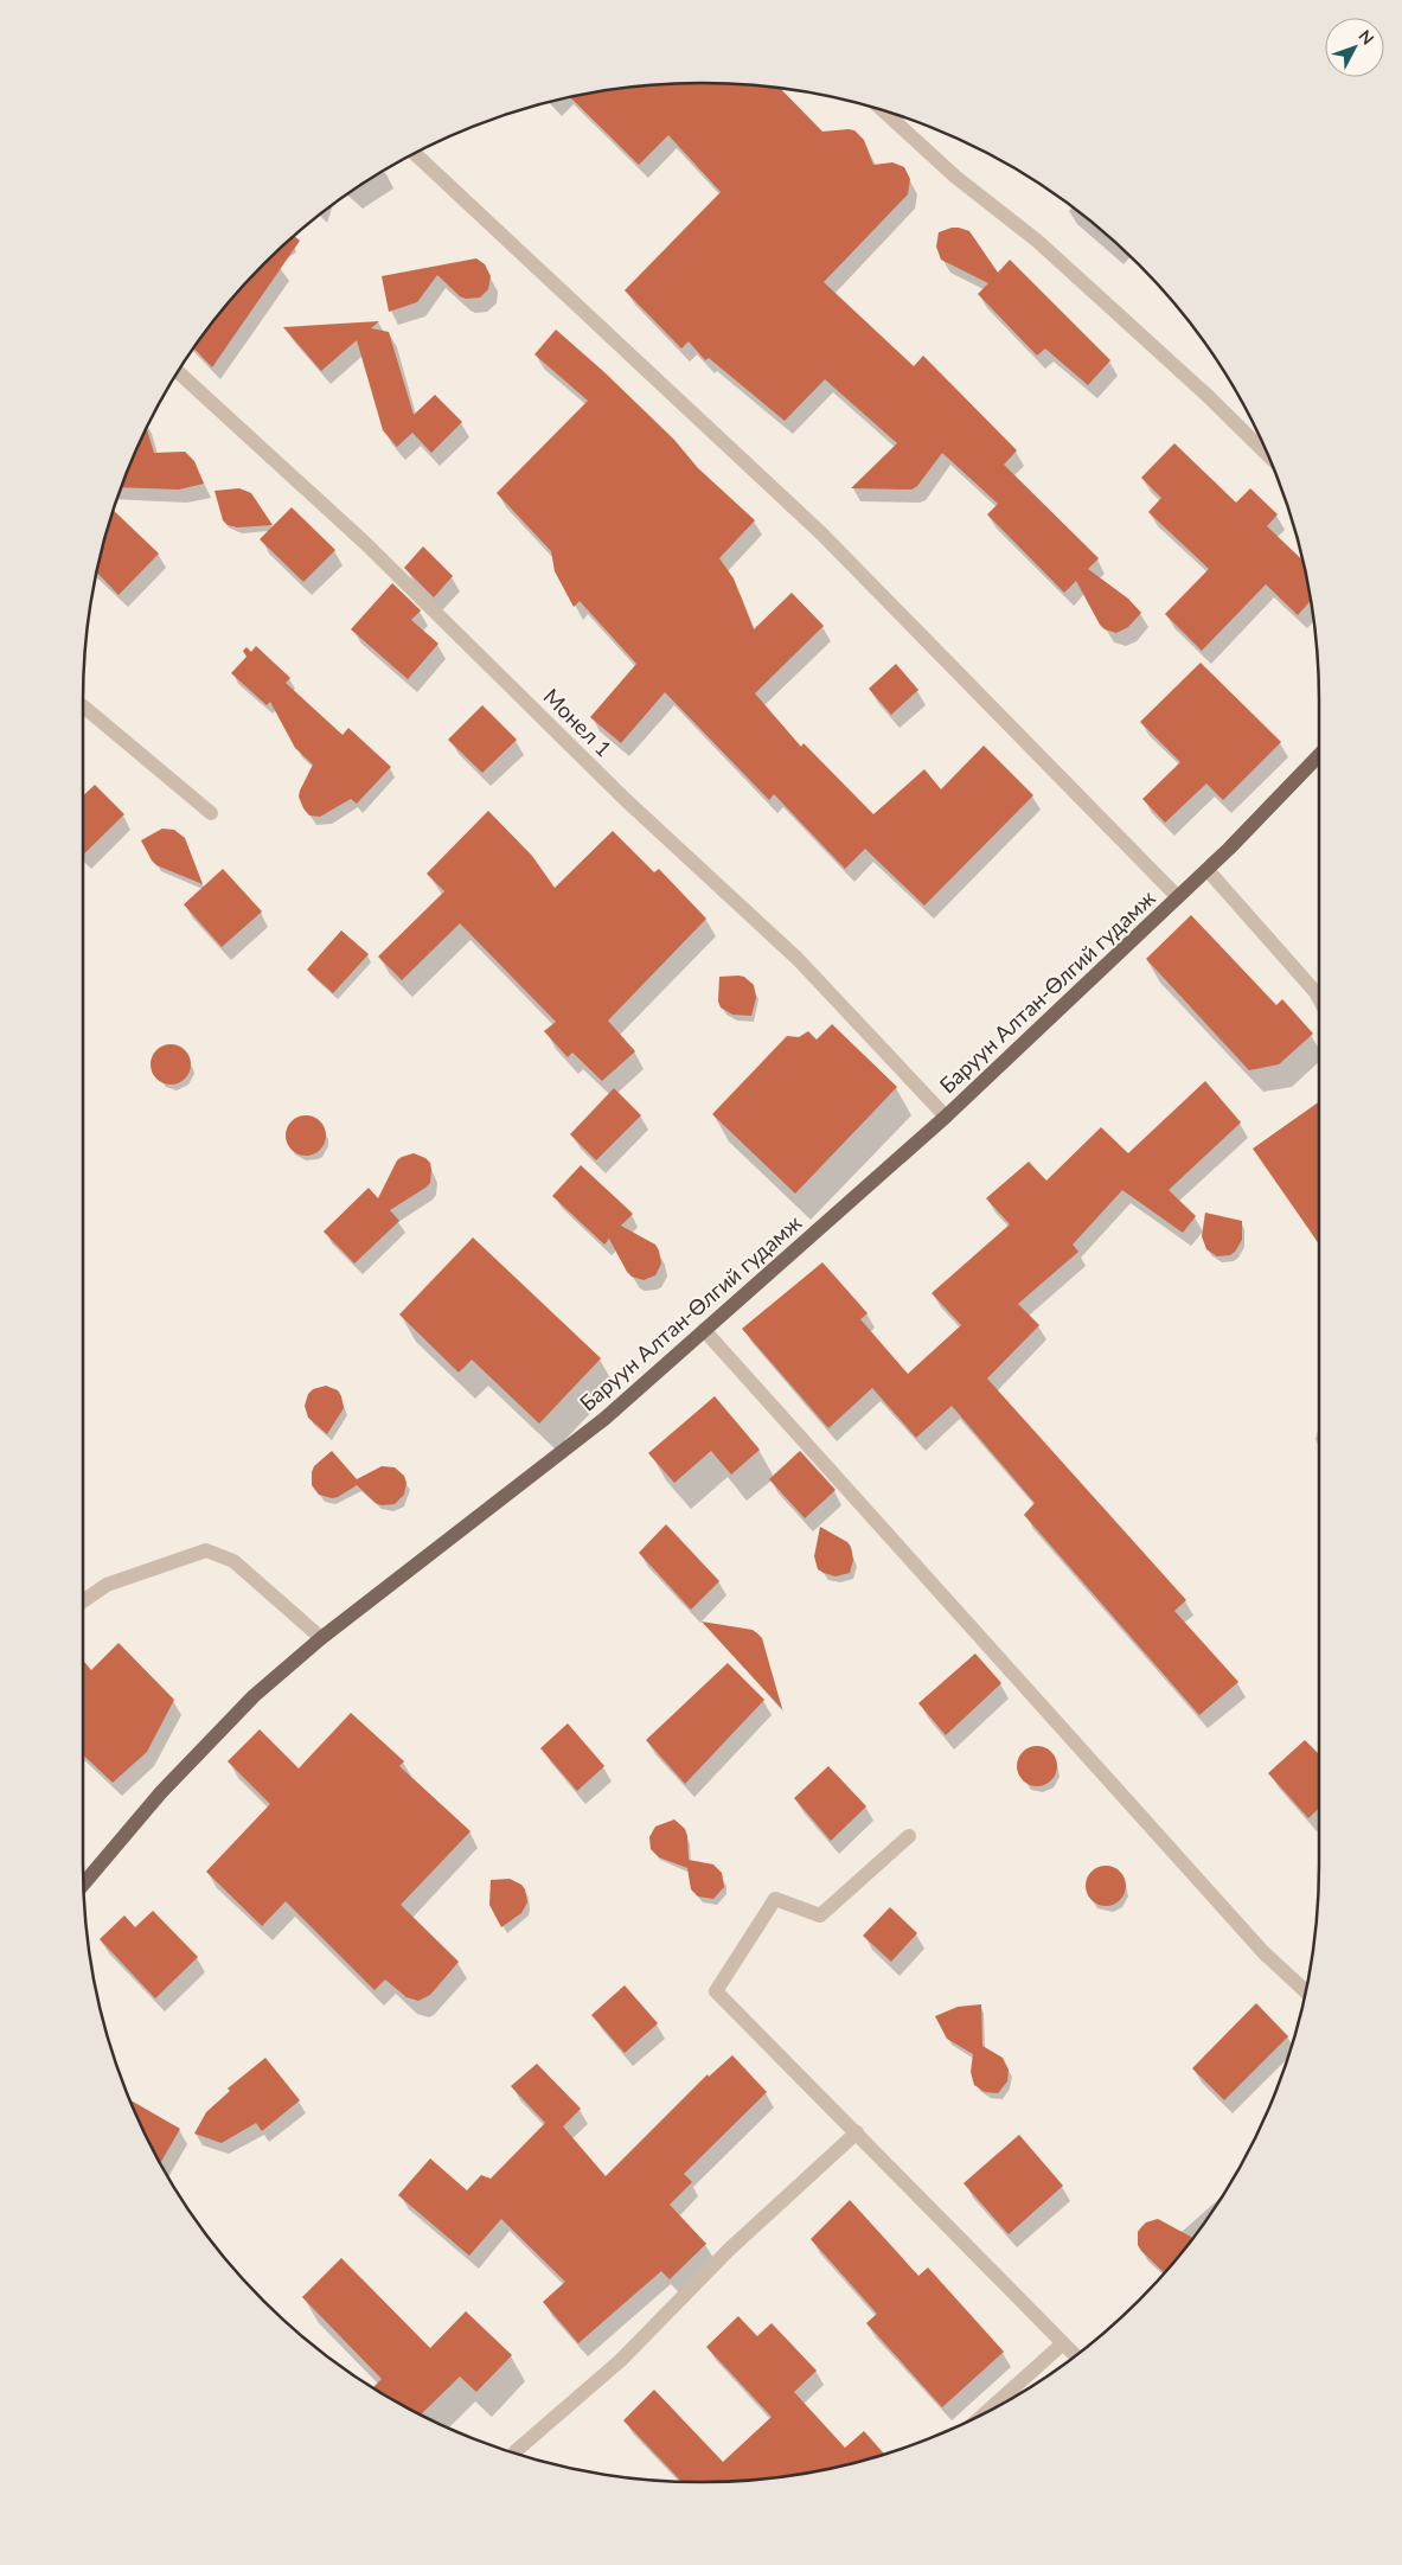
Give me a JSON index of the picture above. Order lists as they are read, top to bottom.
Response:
{
  "streets": {
    "main road": ["Баруун Алтан-Өлгий гудамж"],
    "street": ["Монел 1"]
  },
  "crossings": [
    ["Монел 1", "Баруун Алтан-Өлгий гудамж"]
  ],
  "north": "top right"
}
